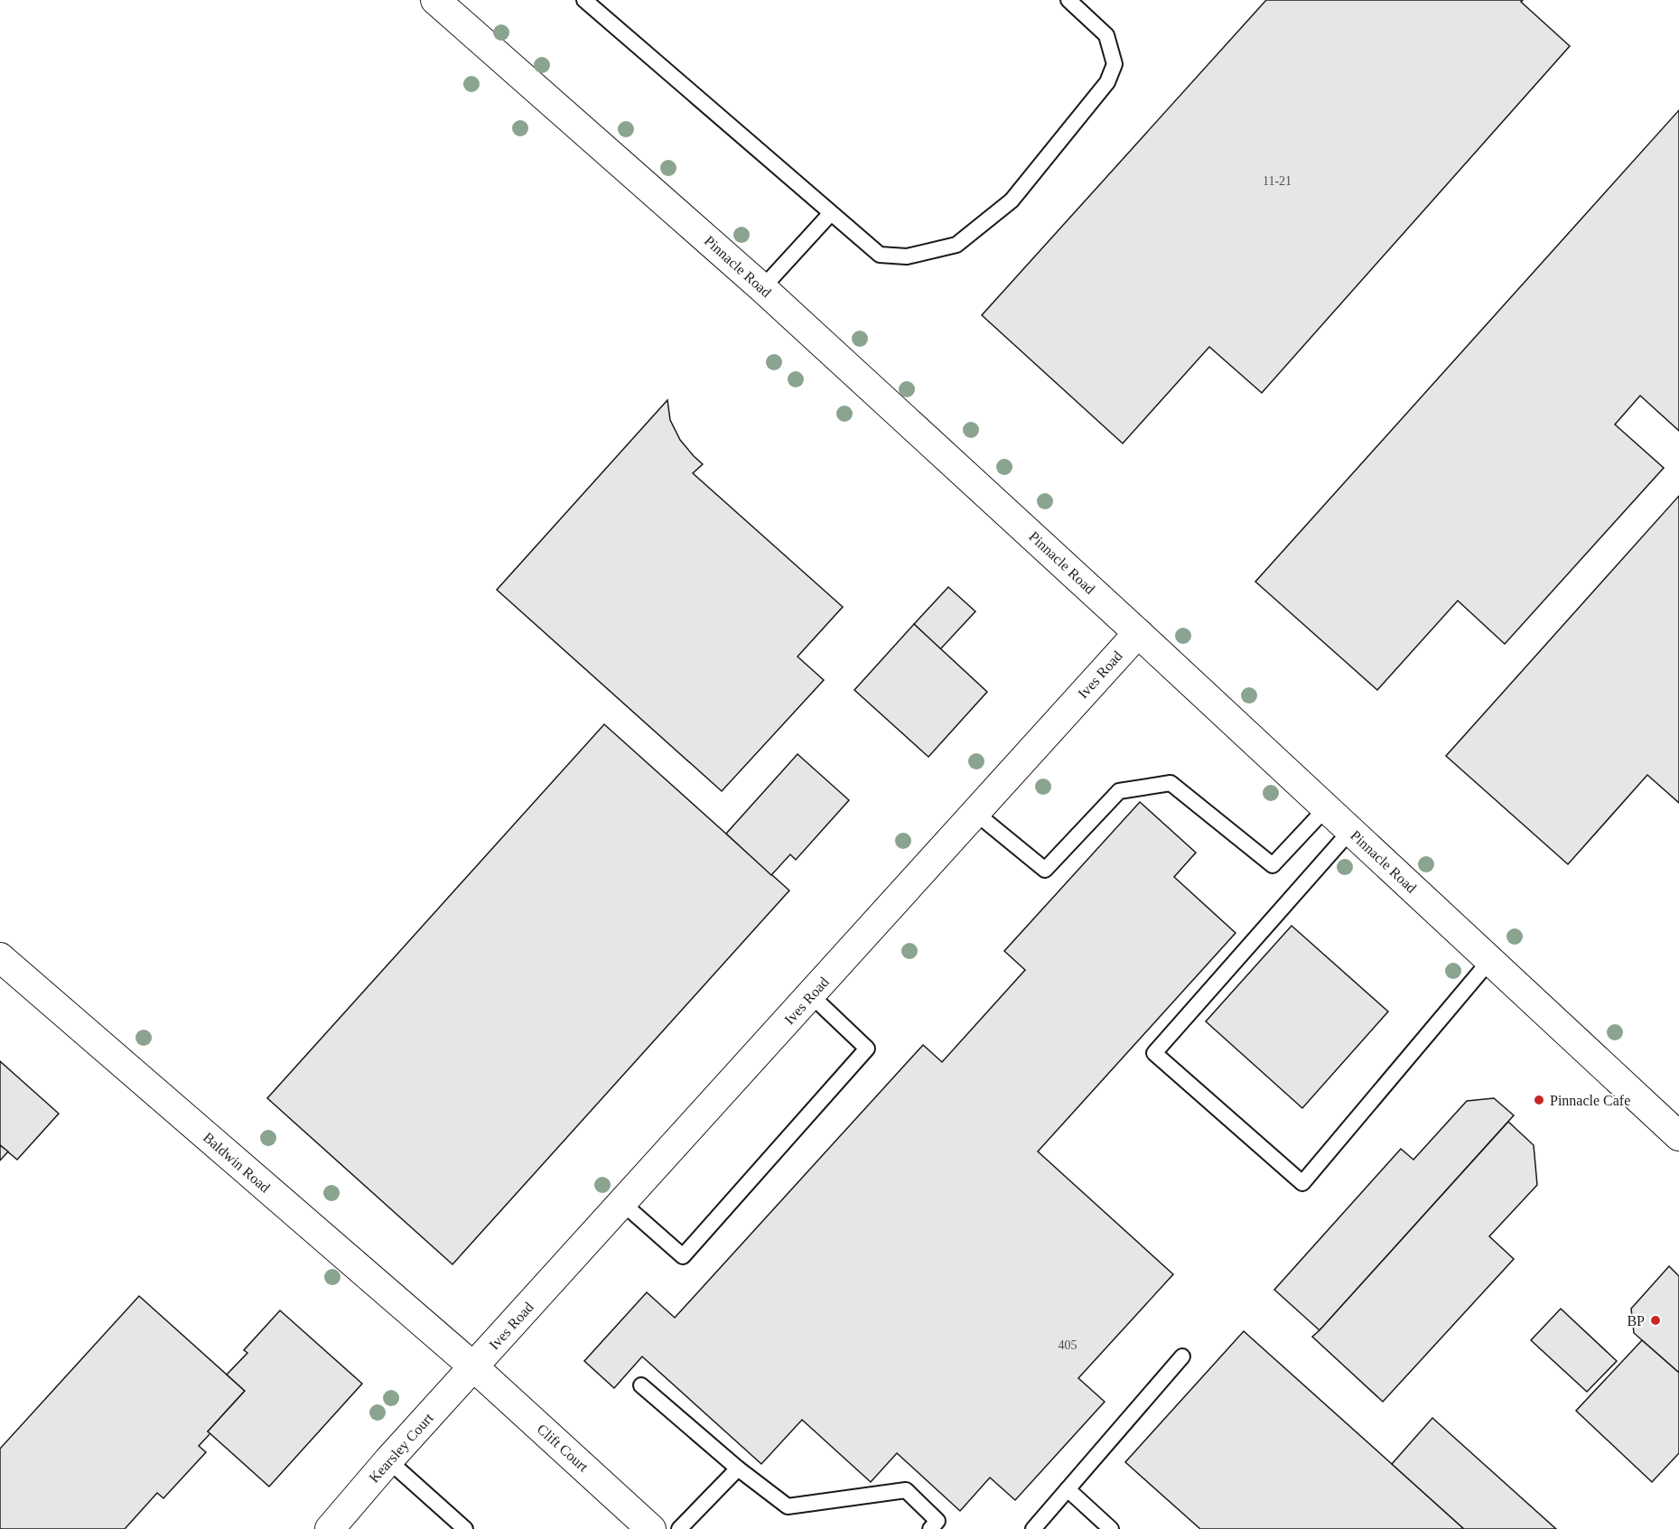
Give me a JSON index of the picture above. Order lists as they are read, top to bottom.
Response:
{
  "streets": {
    "street": [
      "Pinnacle Road",
      "Ives Road",
      "Baldwin Road",
      "Kearsley Court",
      "Clift Court"
    ]
  },
  "crossings": [
    ["Pinnacle Road", "Ives Road"],
    ["Ives Road", "Baldwin Road"],
    ["Ives Road", "Kearsley Court"],
    ["Ives Road", "Clift Court"],
    ["Baldwin Road", "Kearsley Court"],
    ["Baldwin Road", "Clift Court"],
    ["Kearsley Court", "Clift Court"]
  ],
  "places": ["Pinnacle Cafe", "BP"],
  "house_numbers": ["11-21", "405"]
}
